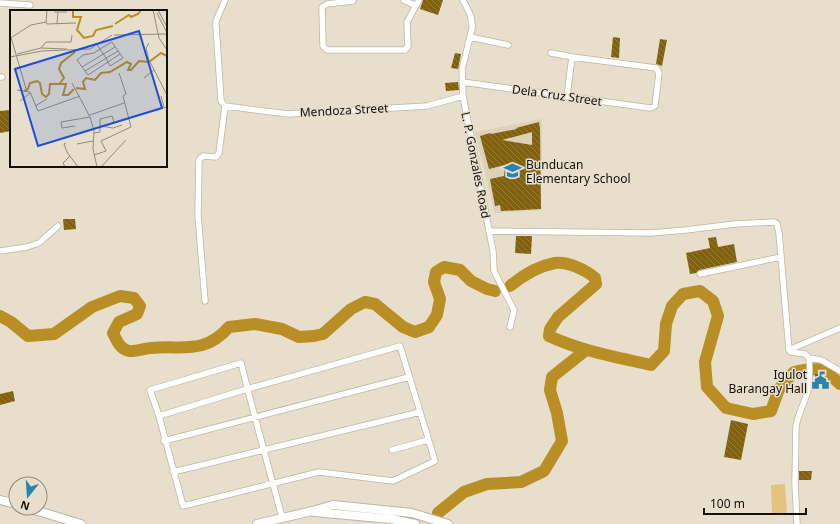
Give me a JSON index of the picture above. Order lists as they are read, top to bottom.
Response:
{
  "streets": {
    "street": ["Dela Cruz Street", "Mendoza Street", "L. P. Gonzales Road"]
  },
  "crossings": [
    ["Dela Cruz Street", "L. P. Gonzales Road"],
    ["Mendoza Street", "L. P. Gonzales Road"]
  ],
  "places": {
    "school or university": ["Bunducan Elementary School"],
    "public building": ["Igulot Barangay Hall"]
  },
  "scale_bar": "100 m",
  "north": "bottom"
}
